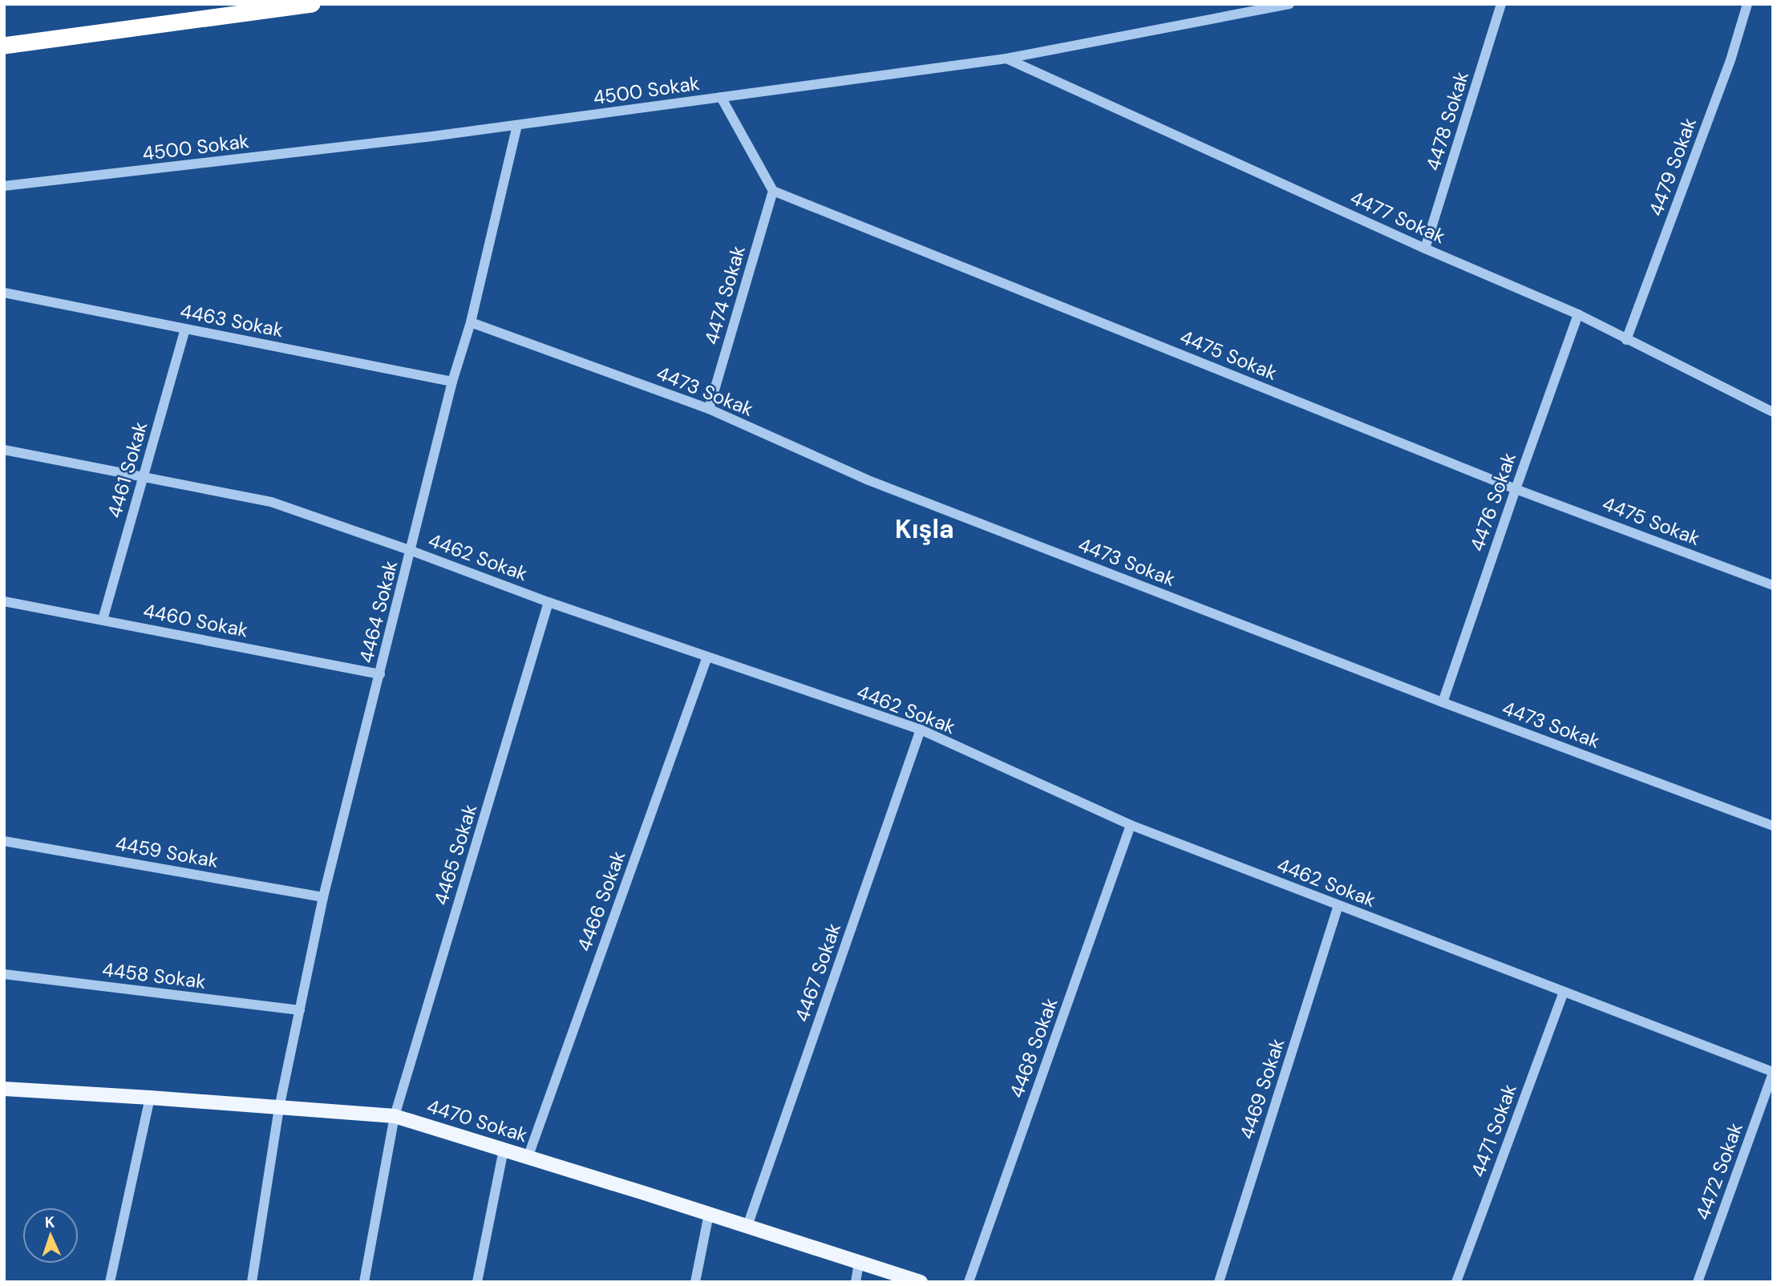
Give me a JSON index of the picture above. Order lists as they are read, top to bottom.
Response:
{
  "streets": {
    "main road": ["4470 Sokak"],
    "street": [
      "4500 Sokak",
      "4478 Sokak",
      "4479 Sokak",
      "4477 Sokak",
      "4474 Sokak",
      "4463 Sokak",
      "4475 Sokak",
      "4473 Sokak",
      "4461 Sokak",
      "4476 Sokak",
      "4462 Sokak",
      "4464 Sokak",
      "4460 Sokak",
      "4459 Sokak",
      "4465 Sokak",
      "4466 Sokak",
      "4467 Sokak",
      "4458 Sokak",
      "4468 Sokak",
      "4469 Sokak",
      "4471 Sokak",
      "4472 Sokak"
    ]
  },
  "crossings": [
    ["4500 Sokak", "4477 Sokak"],
    ["4500 Sokak", "4464 Sokak"],
    ["4478 Sokak", "4477 Sokak"],
    ["4479 Sokak", "4477 Sokak"],
    ["4477 Sokak", "4476 Sokak"],
    ["4474 Sokak", "4475 Sokak"],
    ["4474 Sokak", "4473 Sokak"],
    ["4463 Sokak", "4461 Sokak"],
    ["4463 Sokak", "4464 Sokak"],
    ["4475 Sokak", "4476 Sokak"],
    ["4473 Sokak", "4476 Sokak"],
    ["4473 Sokak", "4464 Sokak"],
    ["4461 Sokak", "4462 Sokak"],
    ["4461 Sokak", "4460 Sokak"],
    ["4462 Sokak", "4464 Sokak"],
    ["4462 Sokak", "4465 Sokak"],
    ["4462 Sokak", "4466 Sokak"],
    ["4462 Sokak", "4467 Sokak"],
    ["4462 Sokak", "4468 Sokak"],
    ["4462 Sokak", "4469 Sokak"],
    ["4462 Sokak", "4471 Sokak"],
    ["4462 Sokak", "4472 Sokak"],
    ["4464 Sokak", "4460 Sokak"],
    ["4464 Sokak", "4459 Sokak"],
    ["4464 Sokak", "4458 Sokak"],
    ["4464 Sokak", "4470 Sokak"],
    ["4465 Sokak", "4470 Sokak"],
    ["4466 Sokak", "4470 Sokak"],
    ["4467 Sokak", "4470 Sokak"]
  ],
  "districts": ["Kışla"],
  "north": "top"
}
